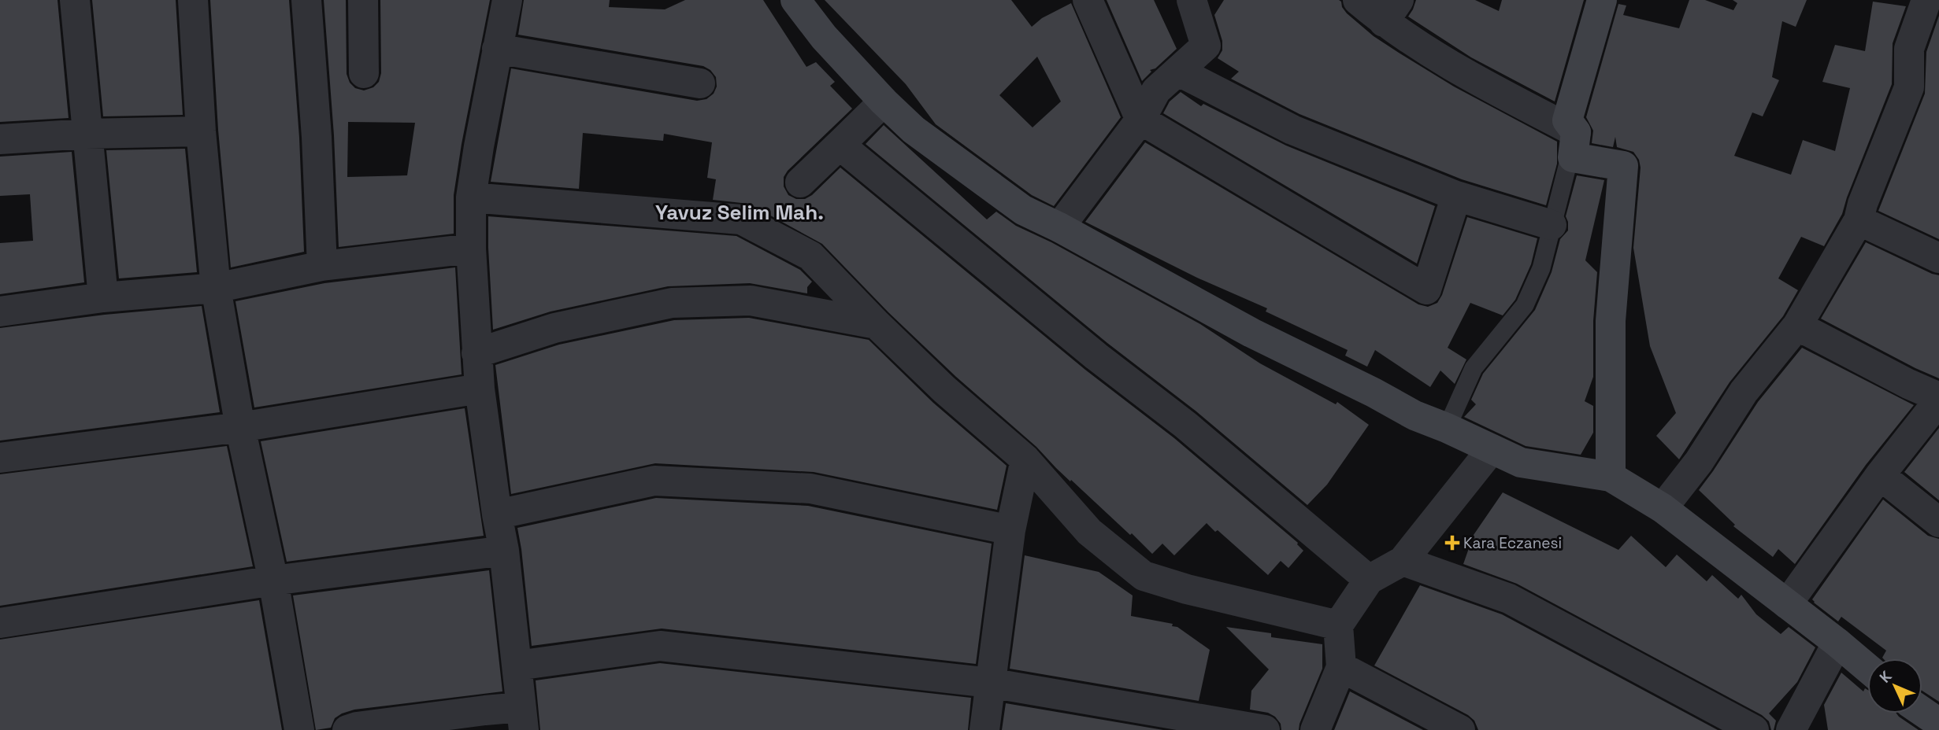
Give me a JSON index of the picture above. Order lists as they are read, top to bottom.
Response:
{
  "districts": ["Yavuz Selim Mah."],
  "places": {
    "health": ["Kara Eczanesi"]
  },
  "north": "top left"
}
